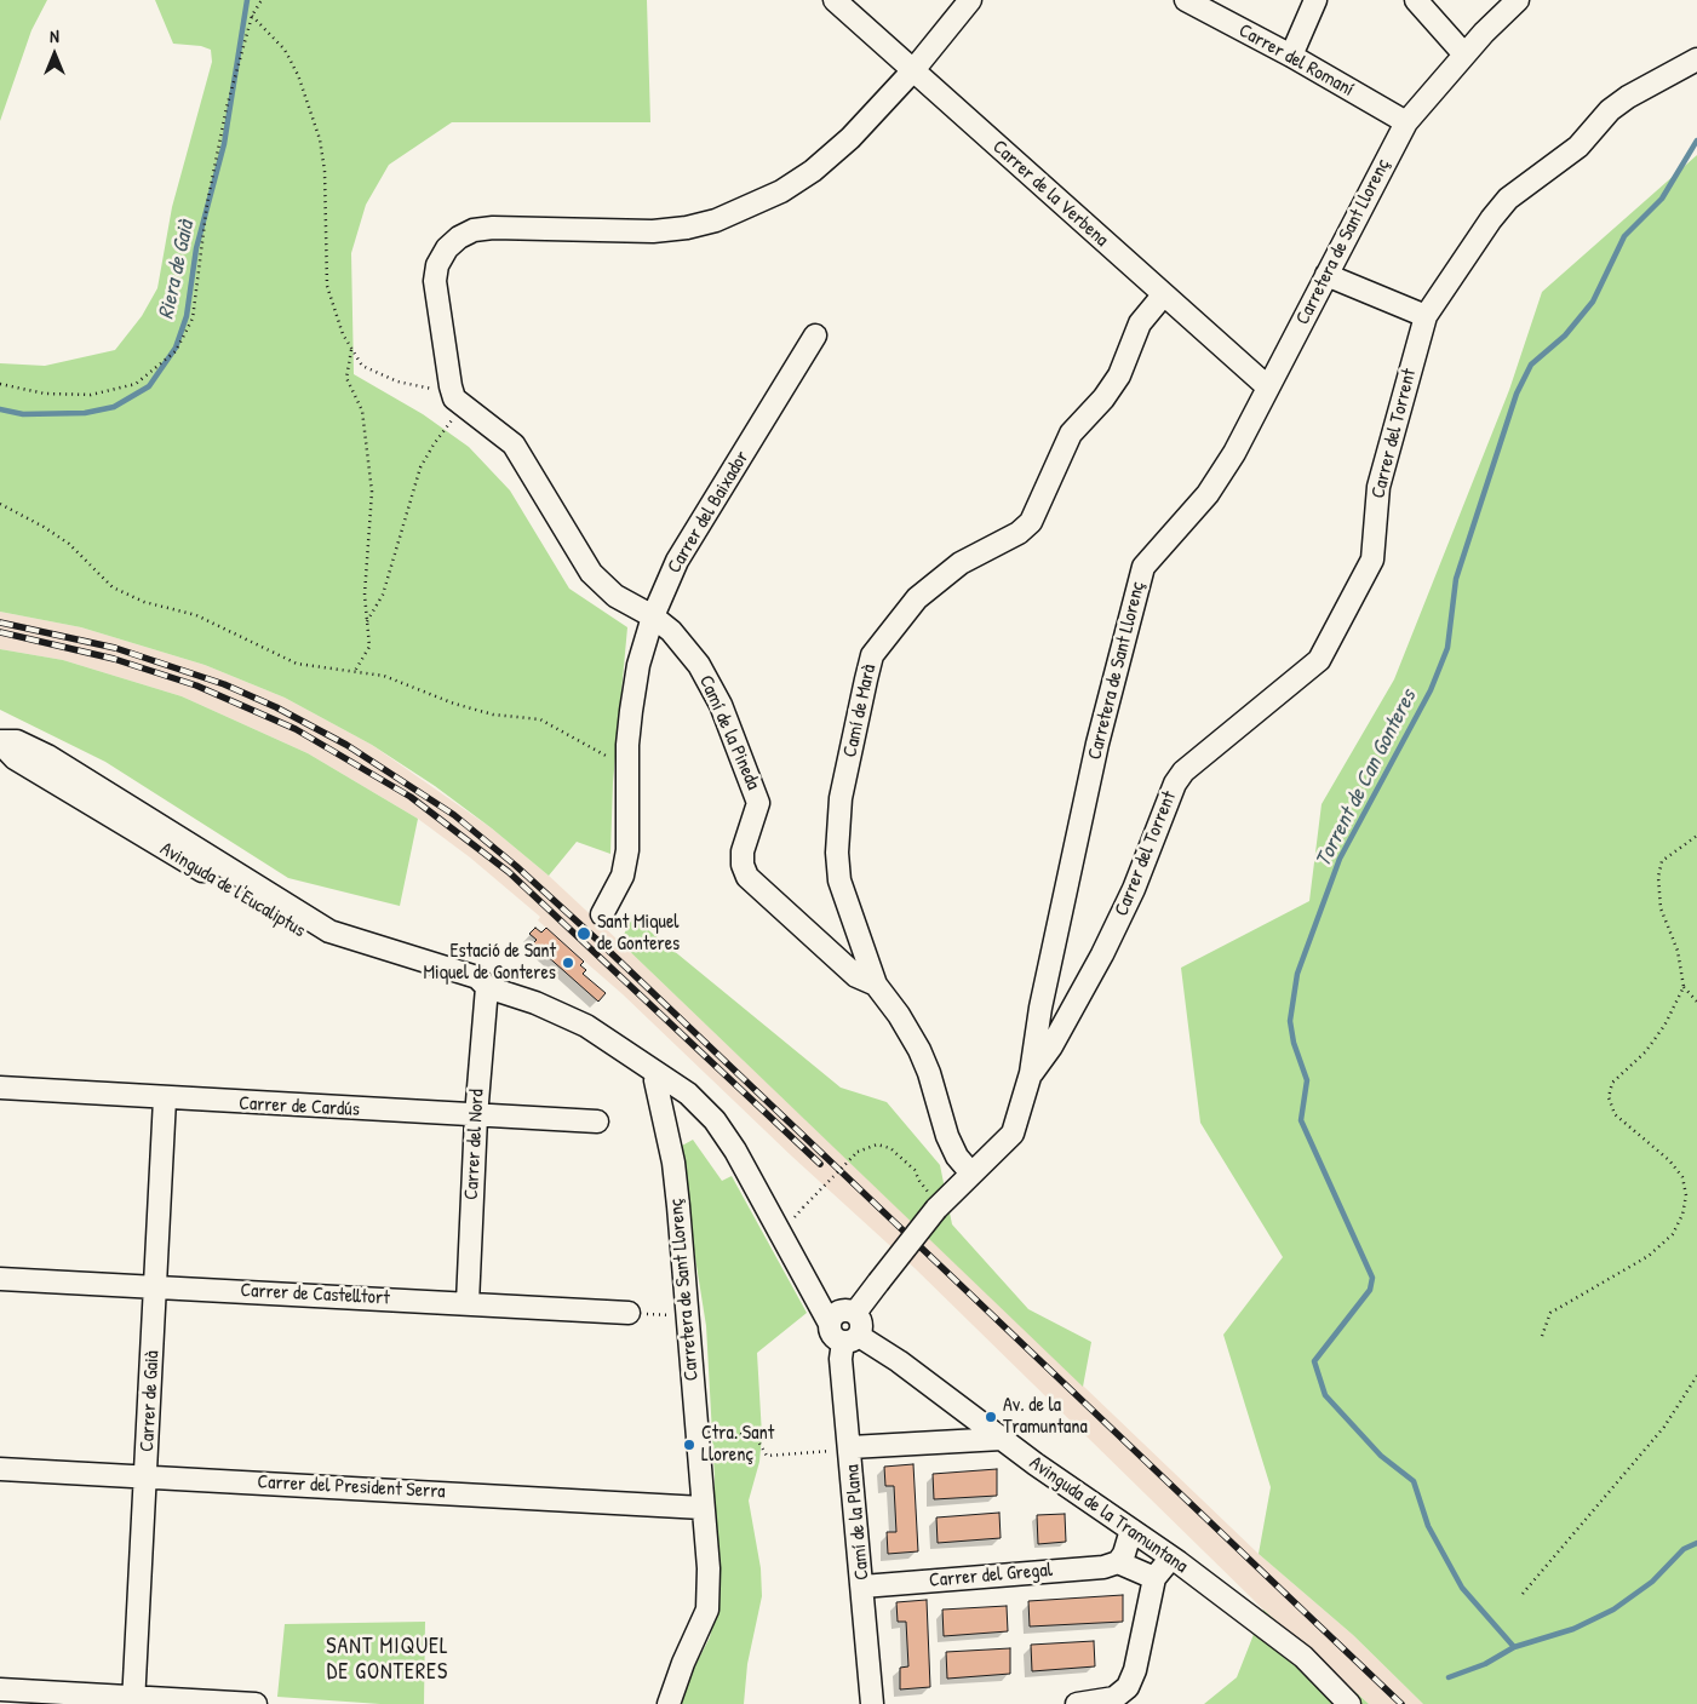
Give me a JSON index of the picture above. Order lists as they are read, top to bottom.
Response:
{
  "streets": {
    "street": [
      "Carrer del Romaní",
      "Carrer de la Verbena",
      "Carretera de Sant Llorenç",
      "Carrer del Torrent",
      "Carrer del Baixador",
      "Camí de Marà",
      "Camí de la Pineda",
      "Avinguda de l'Eucaliptus",
      "Carrer de Cardús",
      "Carrer del Nord",
      "Carrer de Castelltort",
      "Carrer de Gaià",
      "Carrer del President Serra",
      "Avinguda de la Tramuntana",
      "Camí de la Plana",
      "Carrer del Gregal"
    ]
  },
  "crossings": [
    ["Carrer del Romaní", "Carretera de Sant Llorenç"],
    ["Carrer de la Verbena", "Carretera de Sant Llorenç"],
    ["Carrer de la Verbena", "Camí de Marà"],
    ["Carretera de Sant Llorenç", "Carrer del Torrent"],
    ["Carretera de Sant Llorenç", "Camí de Marà"],
    ["Carretera de Sant Llorenç", "Avinguda de l'Eucaliptus"],
    ["Carretera de Sant Llorenç", "Carrer del President Serra"],
    ["Carretera de Sant Llorenç", "Camí de la Plana"],
    ["Carrer del Baixador", "Camí de la Pineda"],
    ["Camí de Marà", "Camí de la Pineda"],
    ["Avinguda de l'Eucaliptus", "Carrer del Nord"],
    ["Carrer de Cardús", "Carrer del Nord"],
    ["Carrer de Cardús", "Carrer de Gaià"],
    ["Carrer del Nord", "Carrer de Castelltort"],
    ["Carrer de Castelltort", "Carrer de Gaià"],
    ["Carrer de Gaià", "Carrer del President Serra"],
    ["Avinguda de la Tramuntana", "Camí de la Plana"],
    ["Camí de la Plana", "Carrer del Gregal"]
  ],
  "districts": ["SANT MIQUEL DE GONTERES"],
  "water": ["Riera de Gaià", "Torrent de Can Gonteres"],
  "places": [
    "Sant Miquel de Gonteres",
    "Estació de Sant Miquel de Gonteres",
    "Av. de la Tramuntana",
    "Ctra. Sant Llorenç"
  ],
  "north": "top"
}
